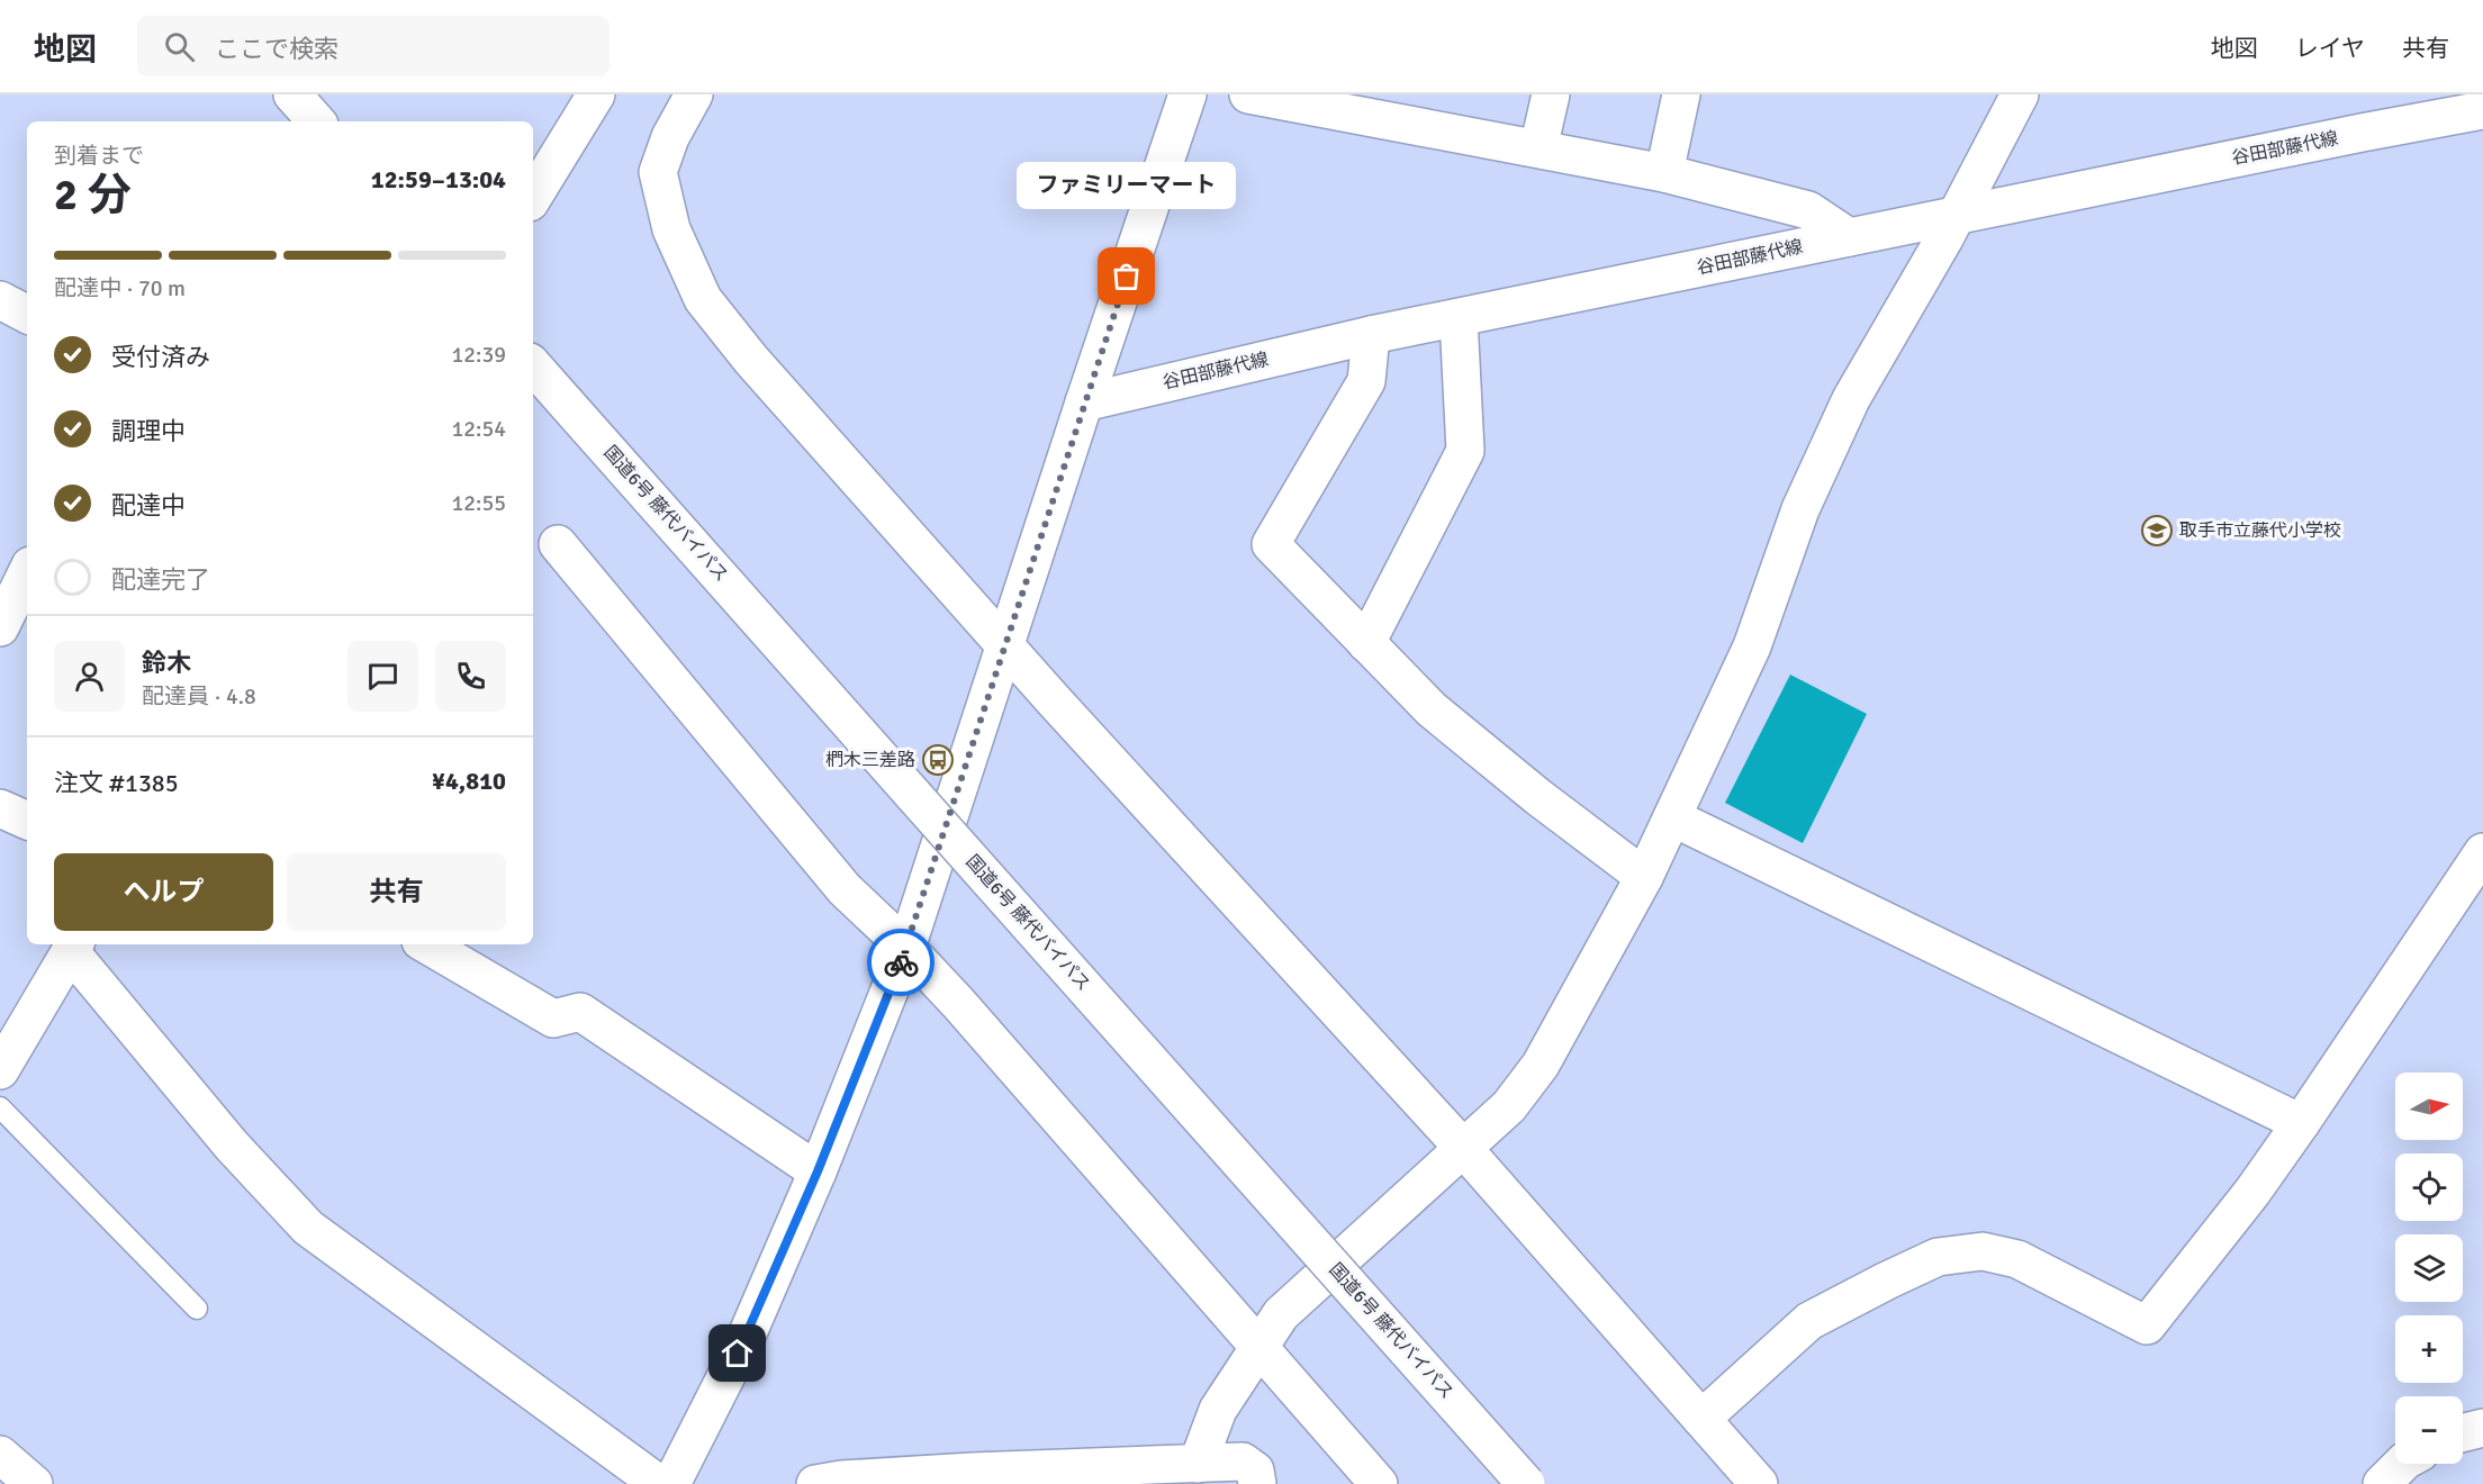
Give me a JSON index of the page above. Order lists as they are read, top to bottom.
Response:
{
  "streets": {
    "main road": ["谷田部藤代線", "国道6号 藤代バイパス"]
  },
  "places": {
    "other": ["ファミリーマート"],
    "school or university": ["取手市立藤代小学校"],
    "bus stop": ["椚木三差路"]
  },
  "north": "right",
  "page": {
    "header": "地図",
    "search": "ここで検索",
    "nav": ["地図", "レイヤ", "共有"],
    "heading": ["2 分", "到着まで", "12:59–13:04"],
    "panel": [
      "鈴木",
      "配達員 · 4.8",
      "注文 #1385",
      "¥4,810"
    ],
    "bubble": "ファミリーマート",
    "bar": "配達中 · 70 m",
    "list": [
      ["受付済み", "12:39"],
      ["調理中", "12:54"],
      ["配達中", "12:55"],
      "配達完了"
    ],
    "buttons": ["ヘルプ", "共有"],
    "map_buttons": ["+", "−"]
  }
}
